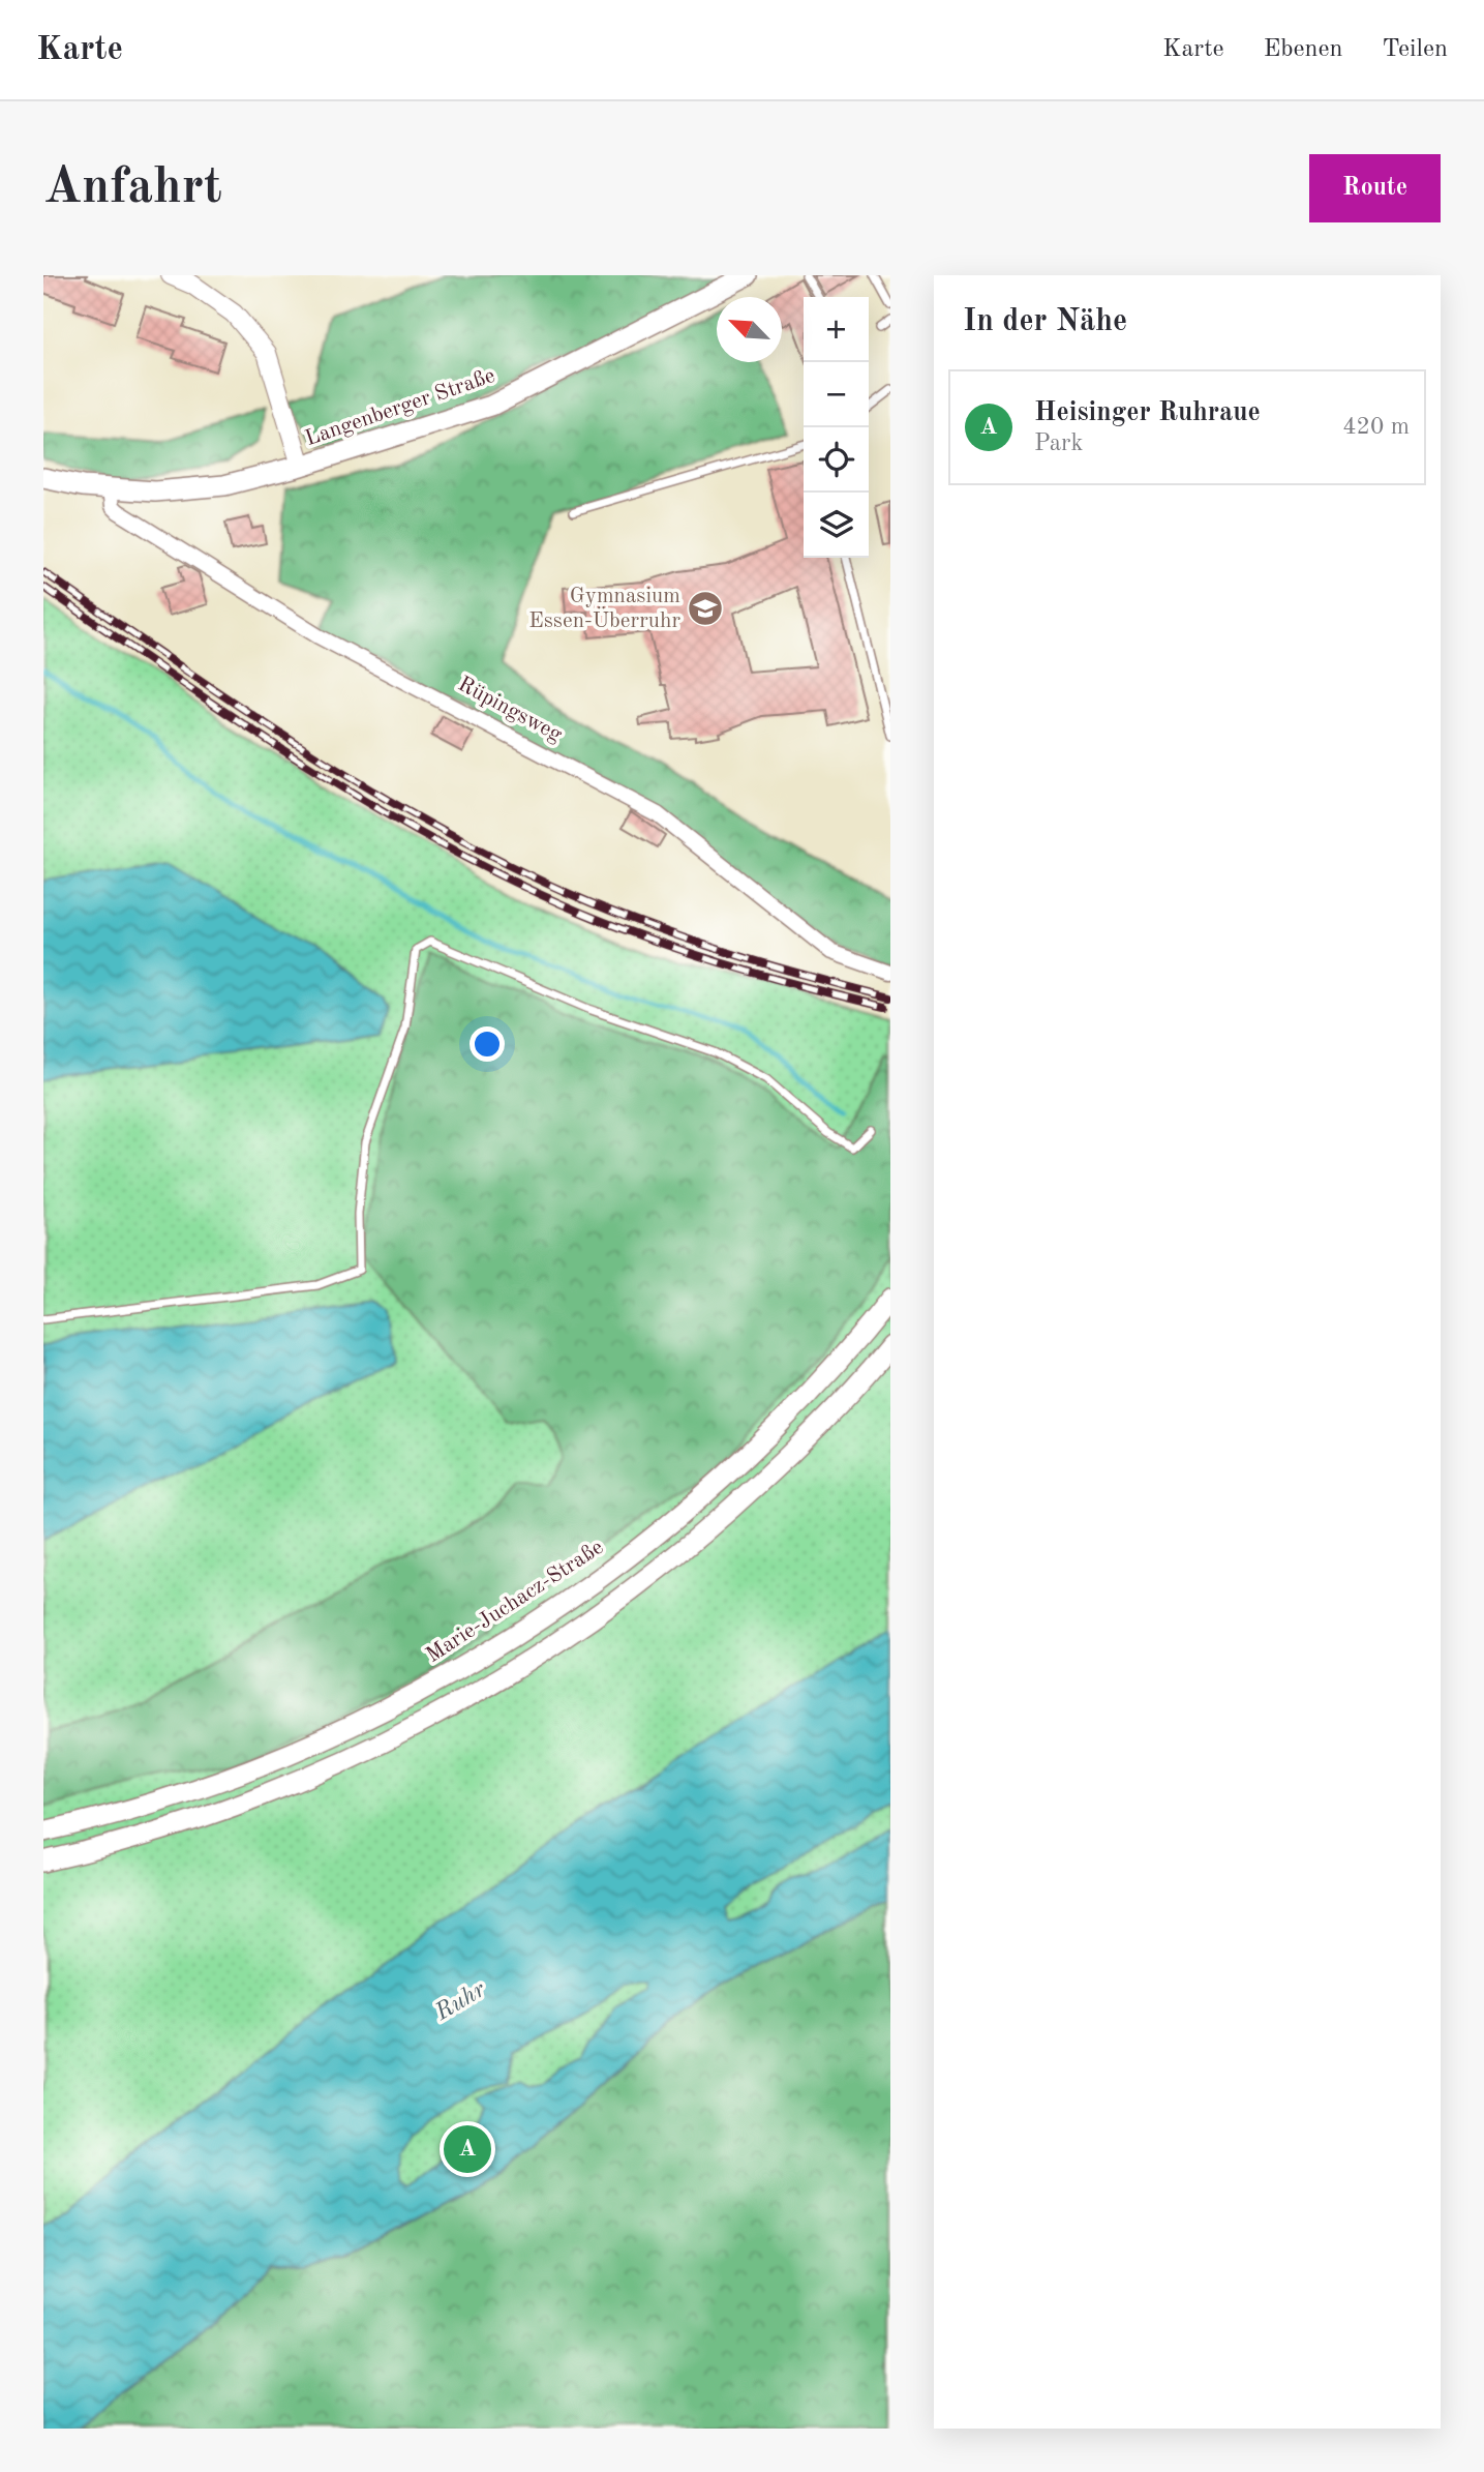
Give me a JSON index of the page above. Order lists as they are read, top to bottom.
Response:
{
  "streets": {
    "main road": ["Langenberger Straße", "Marie-Juchacz-Straße"],
    "street": ["Rüpingsweg"]
  },
  "crossings": [
    ["Langenberger Straße", "Rüpingsweg"]
  ],
  "water": ["Ruhr"],
  "places": {
    "school or university": ["Gymnasium Essen-Überruhr"]
  },
  "north": "top left",
  "page": {
    "header": "Karte",
    "nav": ["Karte", "Ebenen", "Teilen"],
    "buttons": "Route",
    "title": "Anfahrt",
    "heading": "In der Nähe",
    "map_buttons": ["+", "−"],
    "list": [
      {
        "mark": "A",
        "name": "Heisinger Ruhraue",
        "note": "Park",
        "value": "420 m"
      }
    ],
    "pins": "A"
  }
}
